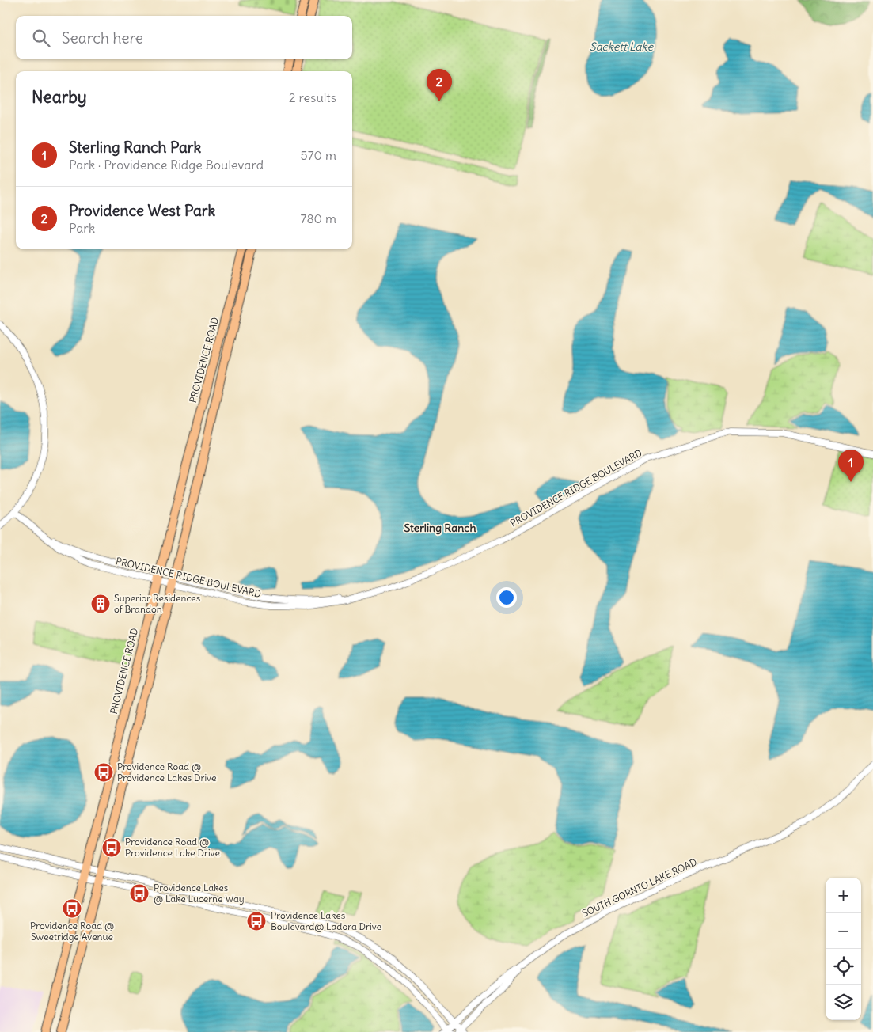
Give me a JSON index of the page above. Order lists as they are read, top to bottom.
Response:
{
  "streets": {
    "main road": ["PROVIDENCE ROAD"],
    "street": ["PROVIDENCE RIDGE BOULEVARD", "SOUTH GORNTO LAKE ROAD"]
  },
  "crossings": [
    ["PROVIDENCE ROAD", "PROVIDENCE RIDGE BOULEVARD"]
  ],
  "districts": ["Sterling Ranch"],
  "water": ["Sackett Lake"],
  "places": {
    "building": ["Superior Residences of Brandon"],
    "bus stop": [
      "Providence Road @ Providence Lakes Drive",
      "Providence Road @ Providence Lake Drive",
      "Providence Lakes @ Lake Lucerne Way",
      "Providence Road @ Sweetridge Avenue",
      "Providence Lakes Boulevard@ Ladora Drive"
    ]
  },
  "page": {
    "search": "Search here",
    "pins": ["2", "1"],
    "heading": ["Nearby", "2 results"],
    "list": [
      {
        "mark": "1",
        "name": "Sterling Ranch Park",
        "note": "Park · Providence Ridge Boulevard",
        "value": "570 m"
      },
      {
        "mark": "2",
        "name": "Providence West Park",
        "note": "Park",
        "value": "780 m"
      }
    ],
    "map_buttons": ["+", "−"]
  }
}
